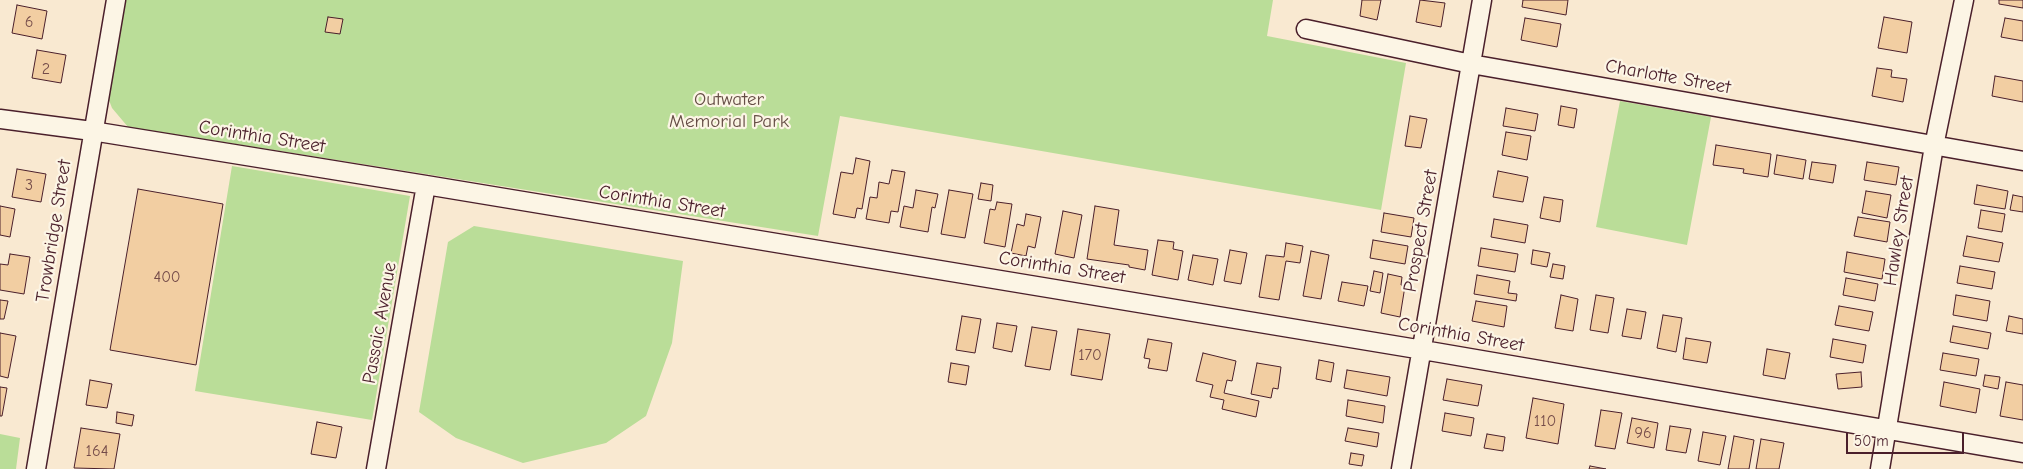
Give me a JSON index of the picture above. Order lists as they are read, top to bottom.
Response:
{
  "streets": {
    "street": [
      "Charlotte Street",
      "Corinthia Street",
      "Trowbridge Street",
      "Prospect Street",
      "Hawley Street",
      "Passaic Avenue"
    ]
  },
  "crossings": [
    ["Charlotte Street", "Prospect Street"],
    ["Charlotte Street", "Hawley Street"],
    ["Corinthia Street", "Trowbridge Street"],
    ["Corinthia Street", "Prospect Street"],
    ["Corinthia Street", "Hawley Street"],
    ["Corinthia Street", "Passaic Avenue"]
  ],
  "parks": ["Outwater Memorial Park"],
  "house_numbers": [
    "6",
    "2",
    "3",
    "400",
    "170",
    "110",
    "96",
    "164"
  ],
  "scale_bar": "50 m"
}
